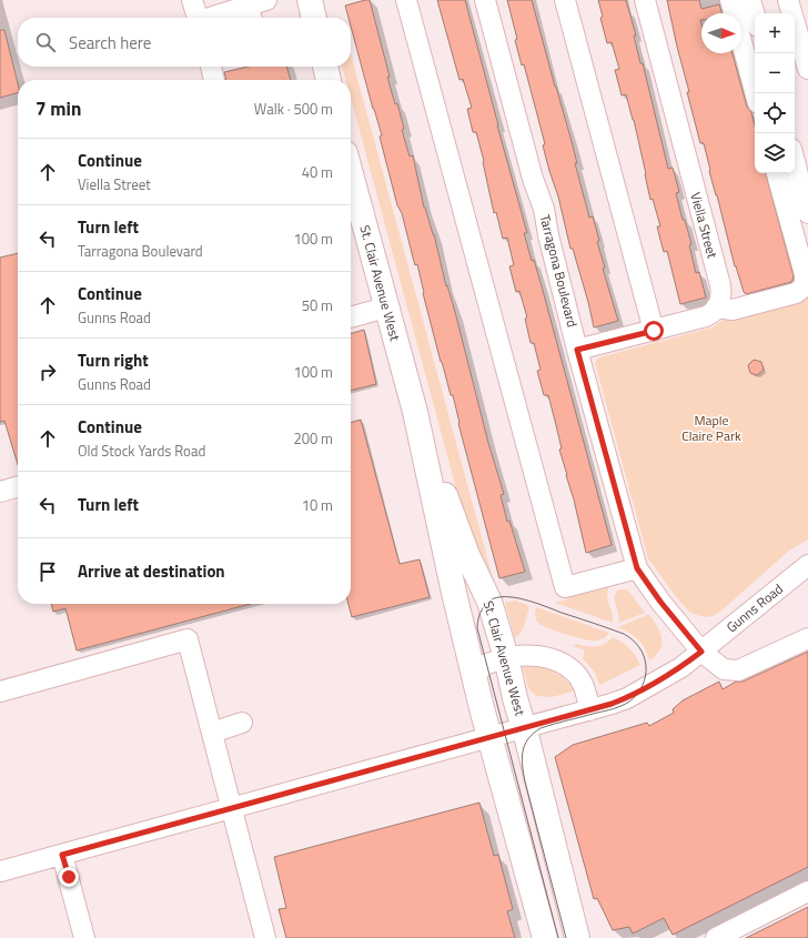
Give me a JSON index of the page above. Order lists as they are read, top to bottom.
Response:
{
  "streets": {
    "main road": ["St. Clair Avenue West"],
    "street": ["Viella Street", "Tarragona Boulevard", "Gunns Road"]
  },
  "crossings": [
    ["St. Clair Avenue West", "Gunns Road"]
  ],
  "parks": ["Maple Claire Park"],
  "north": "right",
  "page": {
    "map_buttons": ["+", "−"],
    "search": "Search here",
    "heading": ["7 min", "Walk · 500 m"],
    "list": [
      ["Continue", "Viella Street", "40 m"],
      ["Turn left", "Tarragona Boulevard", "100 m"],
      ["Continue", "Gunns Road", "50 m"],
      ["Turn right", "Gunns Road", "100 m"],
      ["Continue", "Old Stock Yards Road", "200 m"],
      ["Turn left", "10 m"],
      "Arrive at destination"
    ]
  }
}
